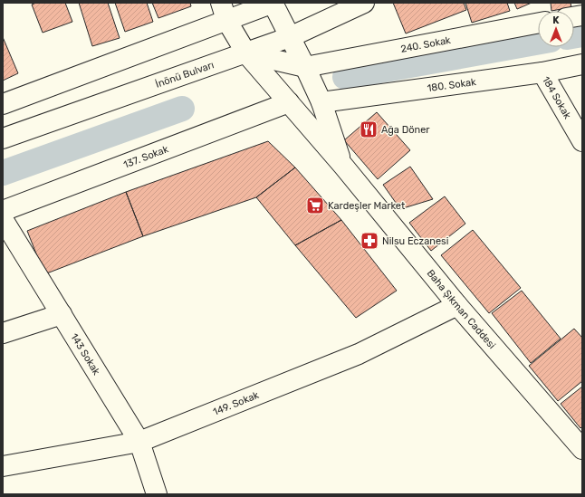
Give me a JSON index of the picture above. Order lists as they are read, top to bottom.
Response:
{
  "streets": {
    "street": [
      "240. Sokak",
      "İnönü Bulvarı",
      "180. Sokak",
      "184 Sokak",
      "137. Sokak",
      "Baha Şıkman Caddesi",
      "143 Sokak",
      "149. Sokak"
    ]
  },
  "crossings": [
    ["240. Sokak", "Baha Şıkman Caddesi"],
    ["İnönü Bulvarı", "Baha Şıkman Caddesi"],
    ["180. Sokak", "184 Sokak"],
    ["180. Sokak", "Baha Şıkman Caddesi"],
    ["137. Sokak", "Baha Şıkman Caddesi"],
    ["Baha Şıkman Caddesi", "149. Sokak"],
    ["143 Sokak", "149. Sokak"]
  ],
  "places": {
    "restaurant": ["Ağa Döner"],
    "supermarket": ["Kardeşler Market"],
    "pharmacy": ["Nilsu Eczanesi"]
  },
  "north": "top"
}
